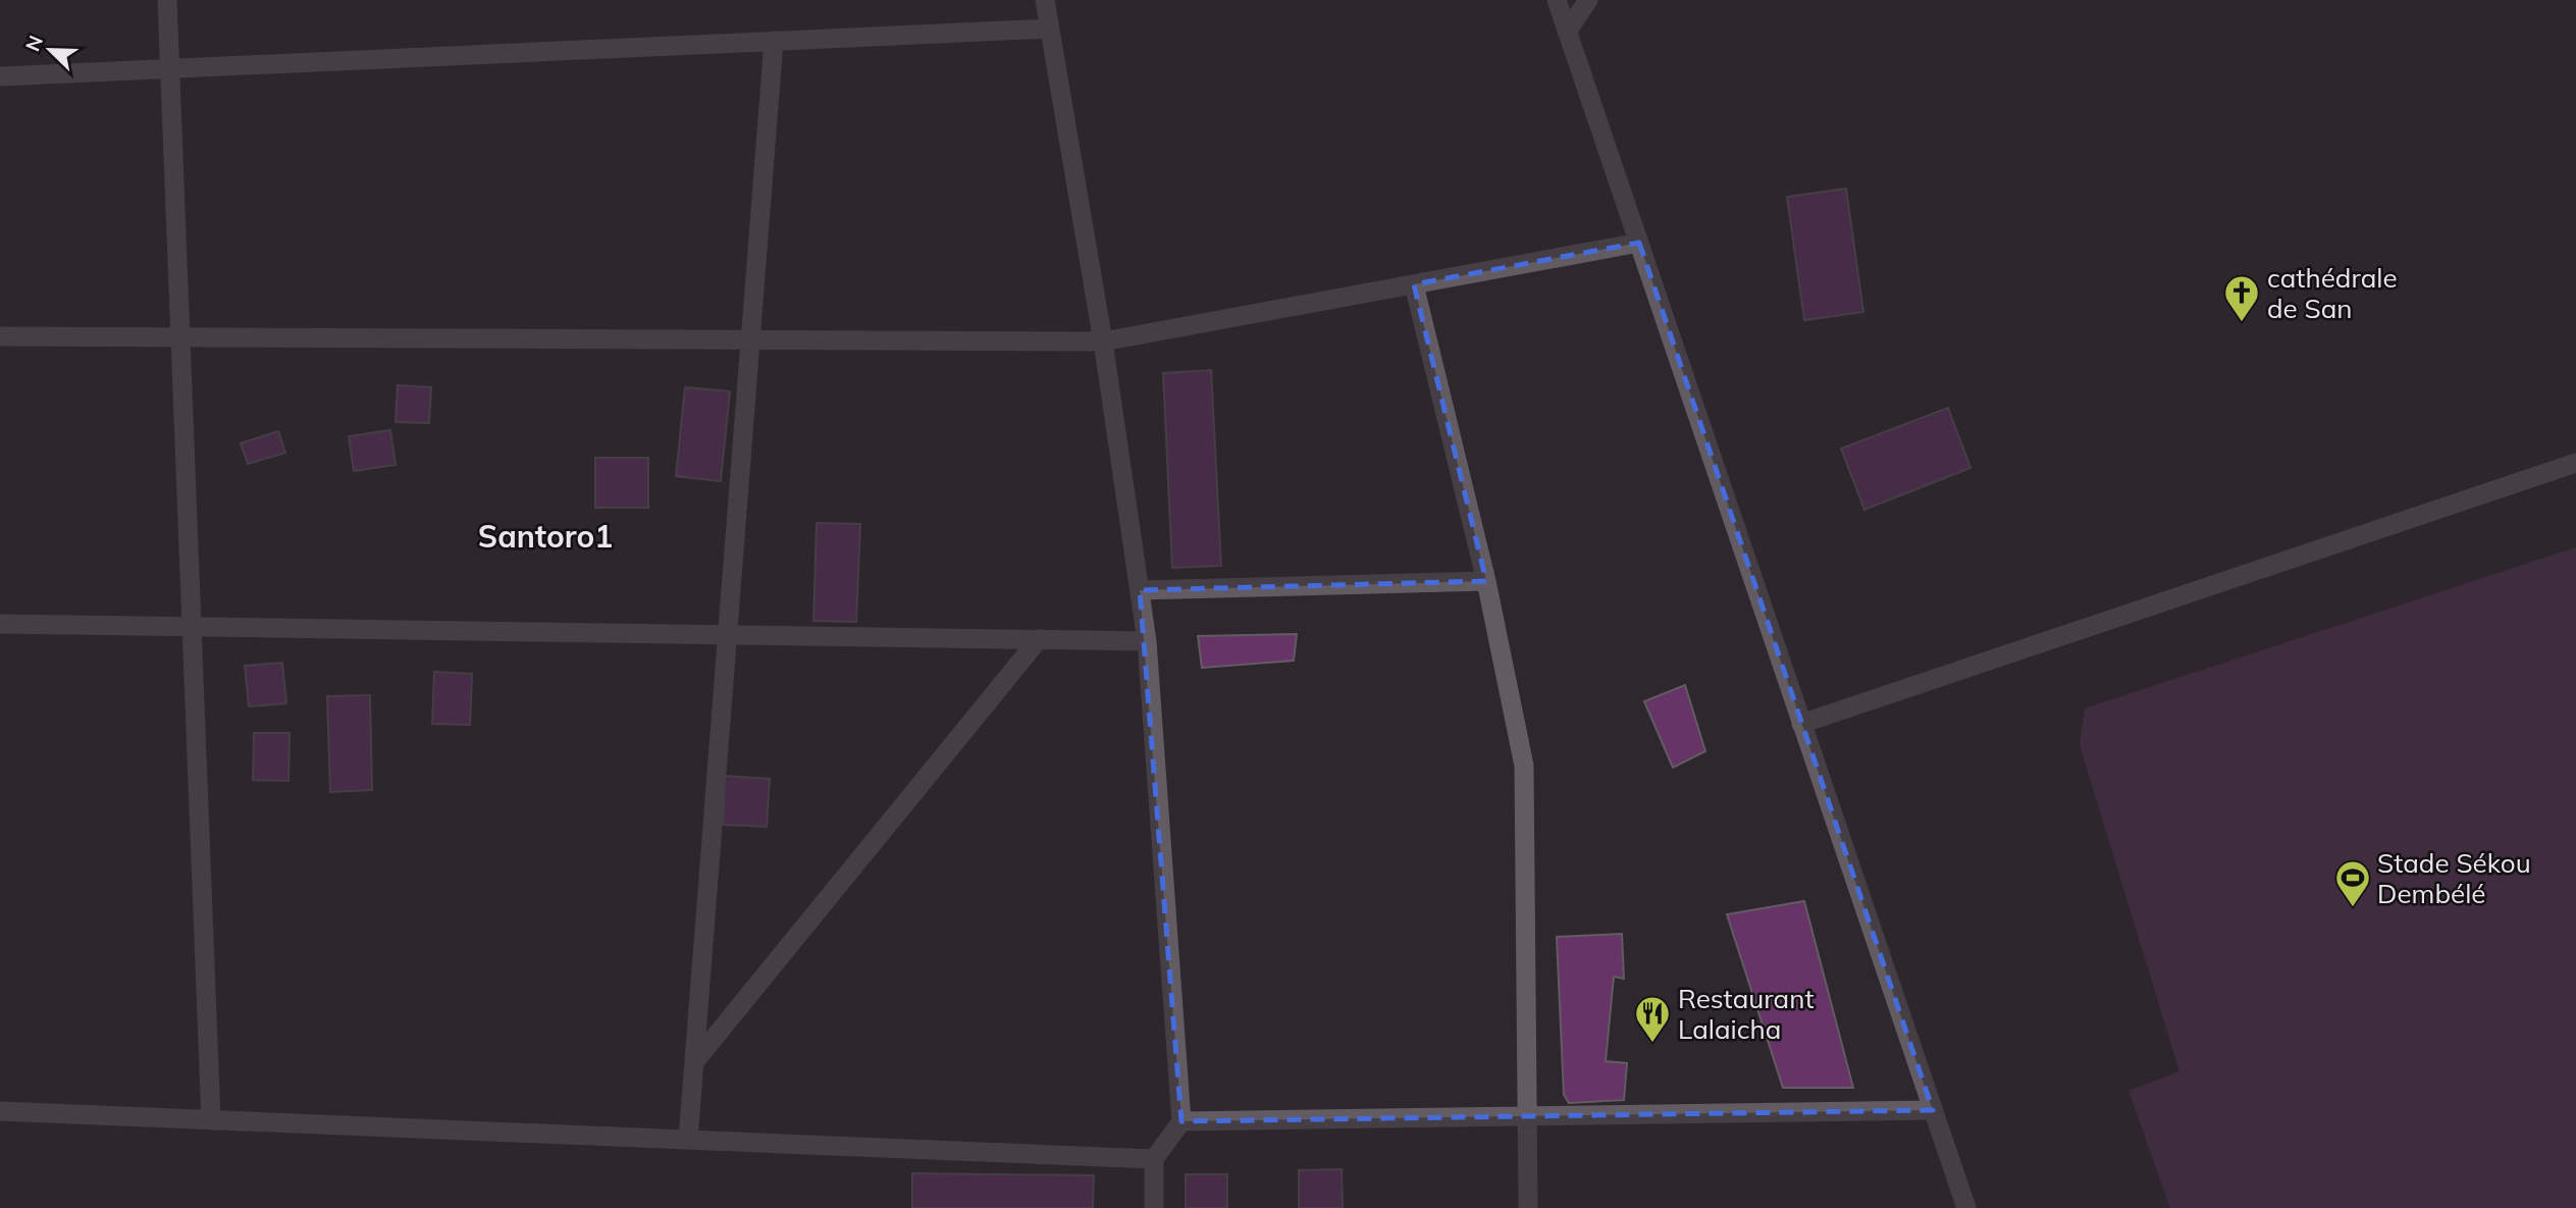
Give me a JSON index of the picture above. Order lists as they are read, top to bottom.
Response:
{
  "districts": ["Santoro1"],
  "places": {
    "church": ["cathédrale de San"],
    "sports": ["Stade Sékou Dembélé"],
    "restaurant": ["Restaurant Lalaicha"]
  },
  "north": "top left"
}
